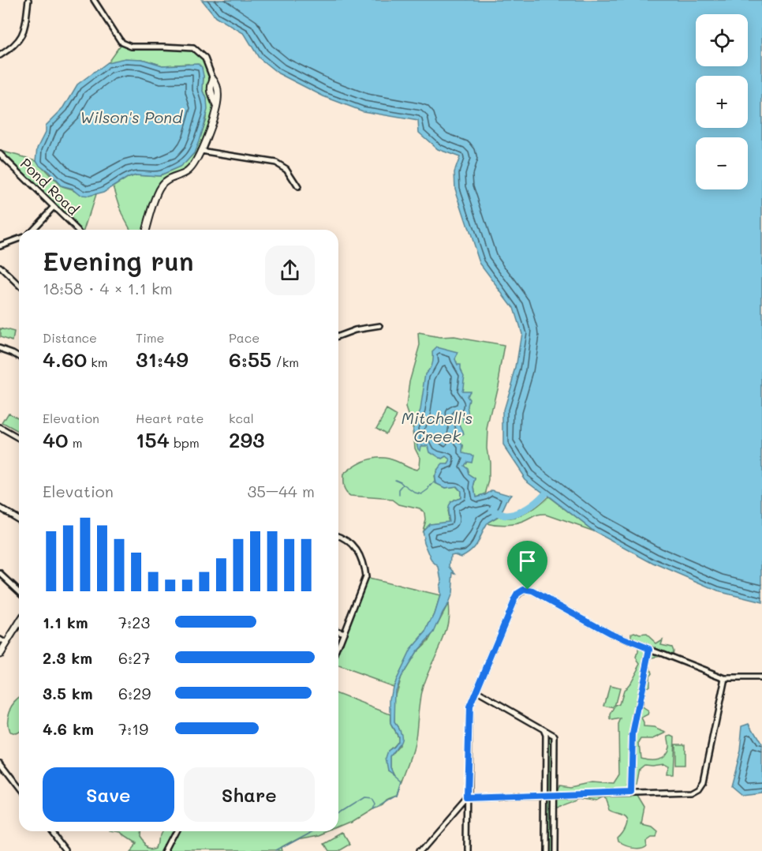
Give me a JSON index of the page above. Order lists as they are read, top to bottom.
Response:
{
  "streets": {
    "street": ["Pond Road"]
  },
  "water": ["Wilson's Pond", "Mitchell's Creek"],
  "page": {
    "map_buttons": ["+", "−"],
    "heading": ["Evening run", "18:58 · 4 × 1.1 km"],
    "stats": [
      ["Distance", "4.60 km"],
      ["Time", "31:49"],
      ["Pace", "6:55 /km"],
      ["Elevation", "40 m"],
      ["Heart rate", "154 bpm"],
      ["kcal", "293"]
    ],
    "chart": ["Elevation", "35–44 m"],
    "list": [
      {
        "name": "1.1 km",
        "note": "7:23"
      },
      {
        "name": "2.3 km",
        "note": "6:27"
      },
      {
        "name": "3.5 km",
        "note": "6:29"
      },
      {
        "name": "4.6 km",
        "note": "7:19"
      }
    ],
    "buttons": ["Save", "Share"]
  }
}
